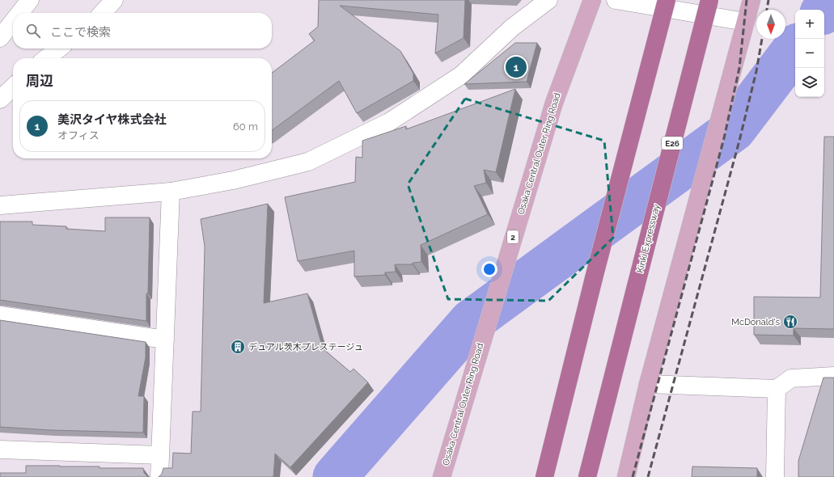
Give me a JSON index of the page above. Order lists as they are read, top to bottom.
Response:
{
  "streets": {
    "highway": ["E26", "Kinki Expressway"],
    "main road": ["Osaka Central Outer Ring Road", "2"]
  },
  "places": {
    "restaurant": ["McDonald's"],
    "building": ["デュアル茨木プレステージュ"]
  },
  "north": "bottom",
  "page": {
    "map_buttons": ["+", "−"],
    "search": "ここで検索",
    "pins": "1",
    "heading": "周辺",
    "list": [
      {
        "mark": "1",
        "name": "美沢タイヤ株式会社",
        "note": "オフィス",
        "value": "60 m"
      }
    ]
  }
}
